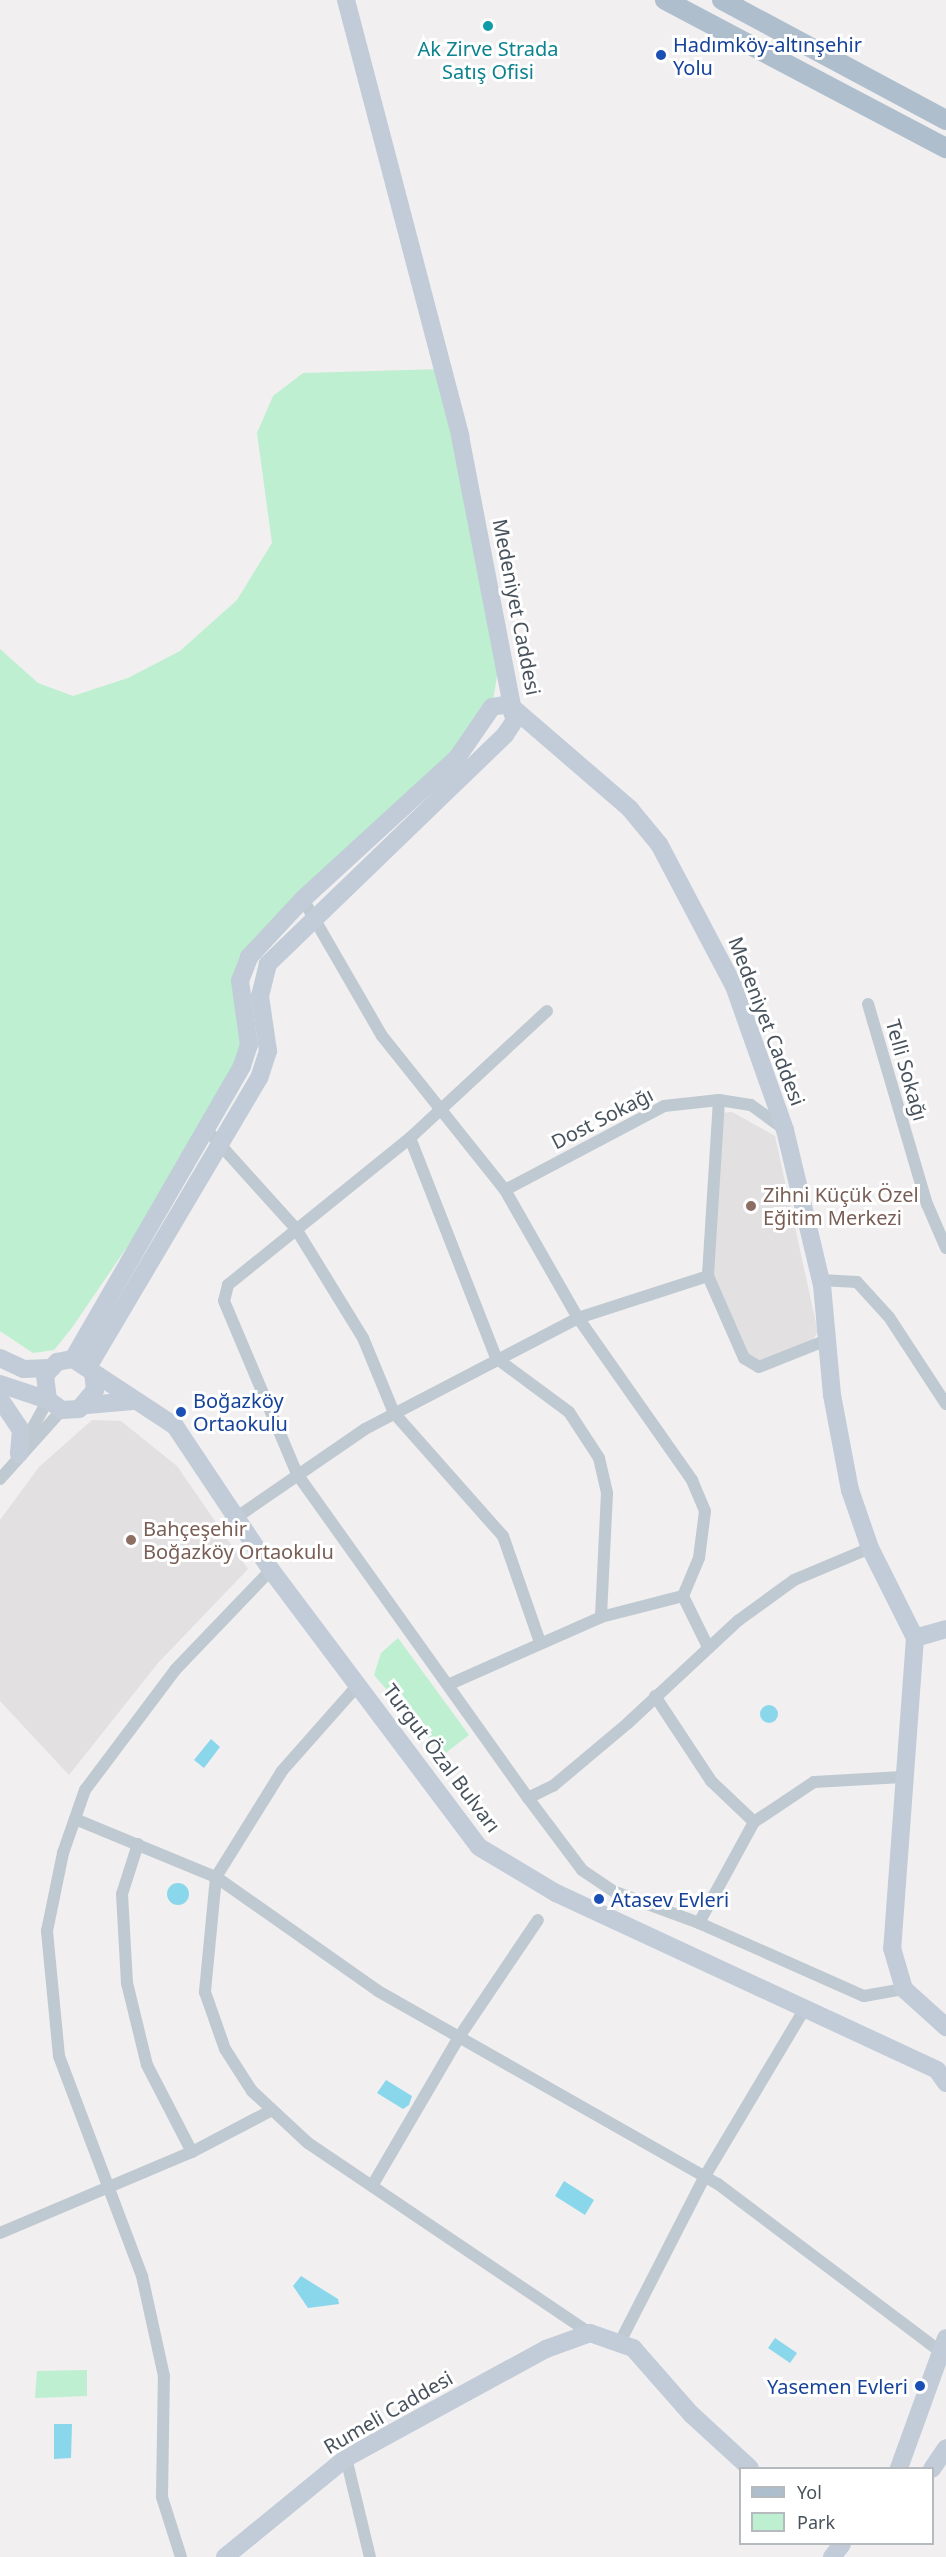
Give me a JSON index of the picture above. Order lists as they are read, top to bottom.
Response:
{
  "streets": {
    "street": [
      "Medeniyet Caddesi",
      "Telli Sokağı",
      "Dost Sokağı",
      "Turgut Özal Bulvarı",
      "Rumeli Caddesi"
    ]
  },
  "crossings": [
    ["Medeniyet Caddesi", "Dost Sokağı"]
  ],
  "places": [
    "Ak Zirve Strada Satış Ofisi",
    "Hadımköy-altınşehir Yolu",
    "Zihni Küçük Özel Eğitim Merkezi",
    "Boğazköy Ortaokulu",
    "Bahçeşehir Boğazköy Ortaokulu",
    "Atasev Evleri",
    "Yasemen Evleri"
  ],
  "legend": ["Yol", "Park"]
}
